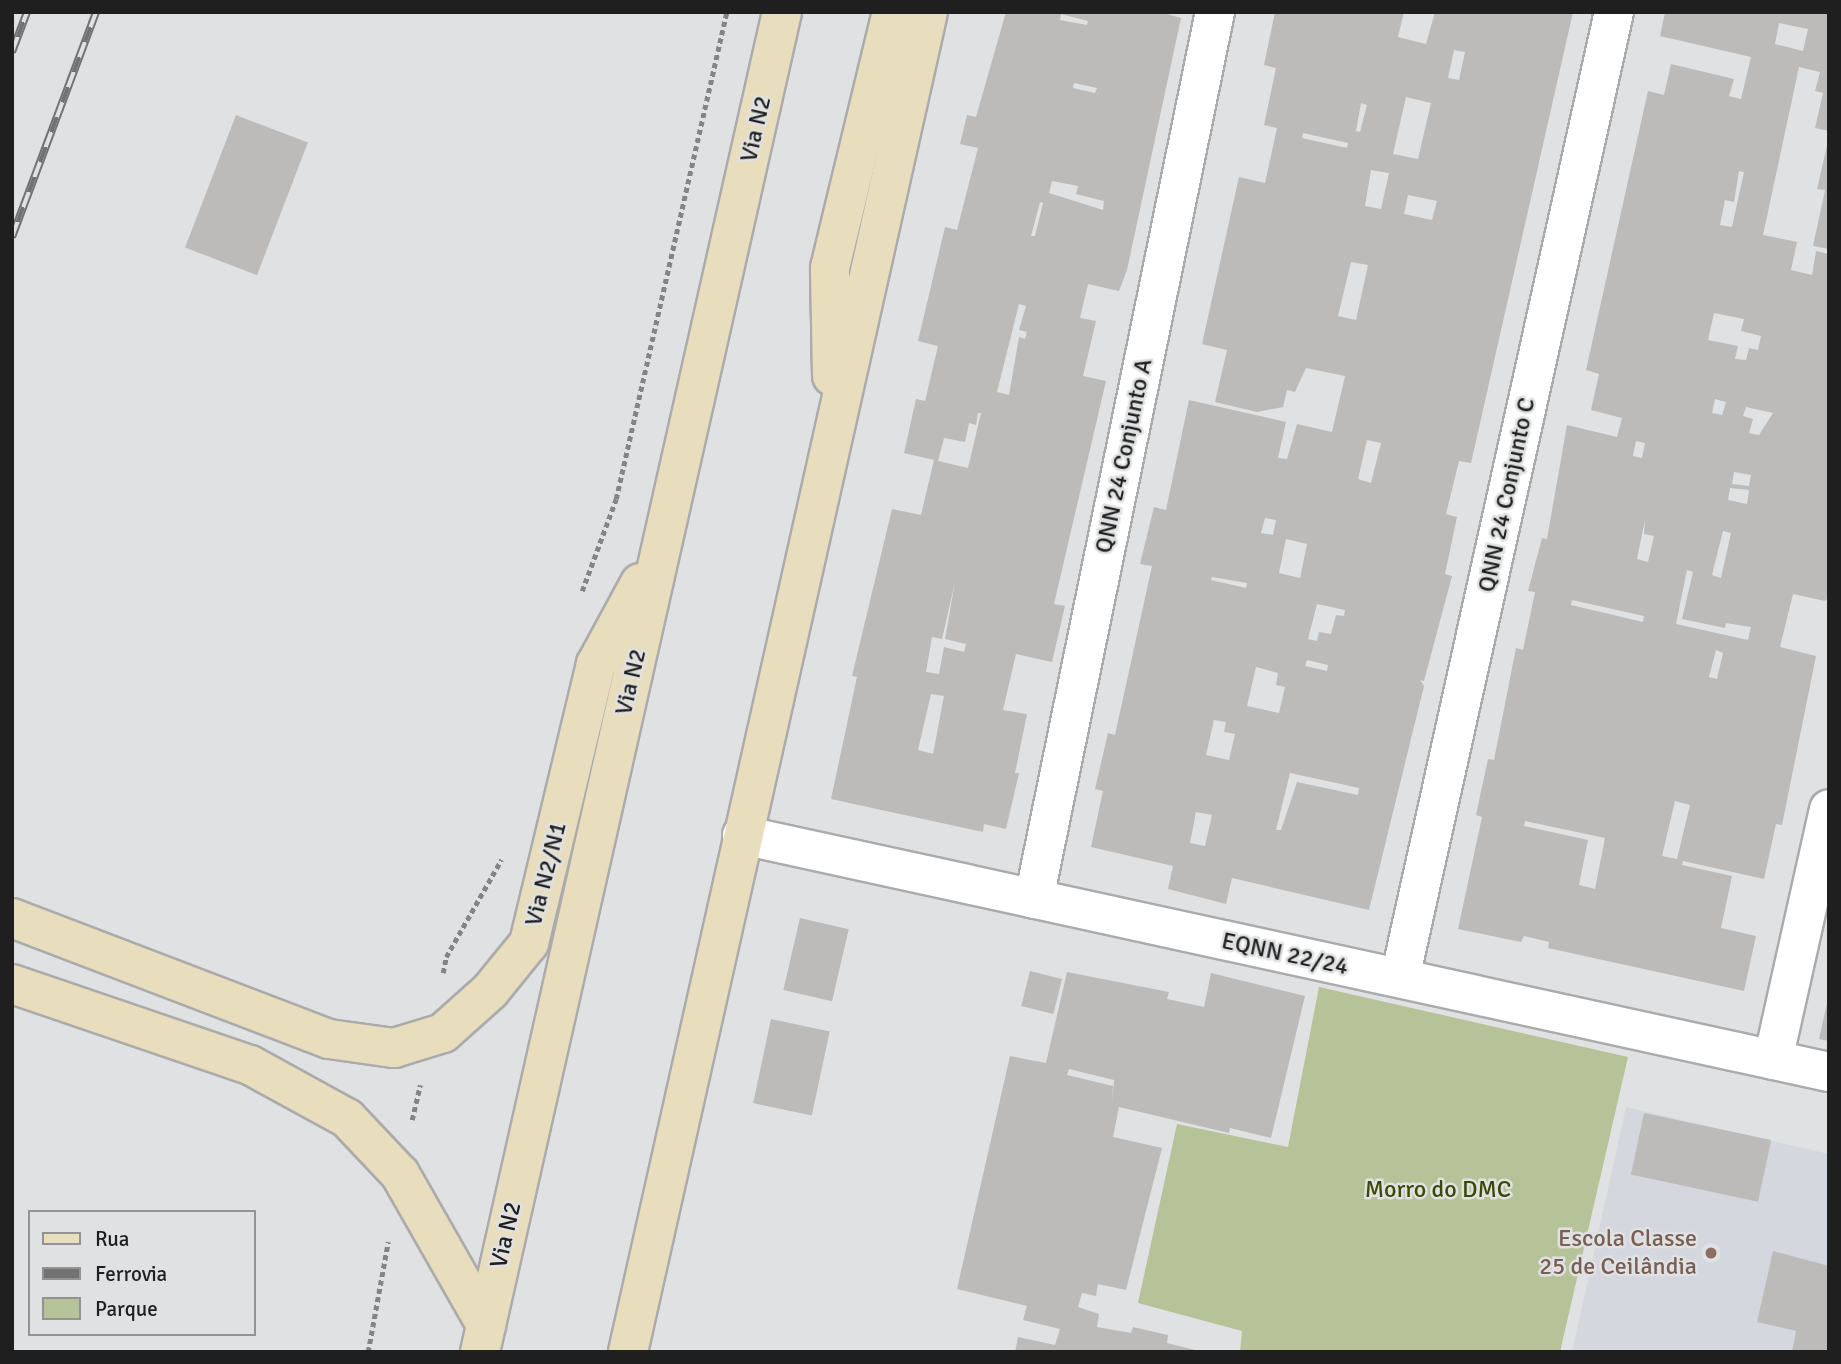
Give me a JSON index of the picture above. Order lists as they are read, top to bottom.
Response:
{
  "streets": {
    "main road": ["Via N2", "Via N2/N1"],
    "street": ["QNN 24 Conjunto A", "QNN 24 Conjunto C", "EQNN 22/24"]
  },
  "crossings": [
    ["Via N2", "Via N2/N1"],
    ["QNN 24 Conjunto A", "EQNN 22/24"],
    ["QNN 24 Conjunto C", "EQNN 22/24"]
  ],
  "parks": ["Morro do DMC"],
  "places": ["Escola Classe 25 de Ceilândia"],
  "legend": ["Rua", "Ferrovia", "Parque"]
}
